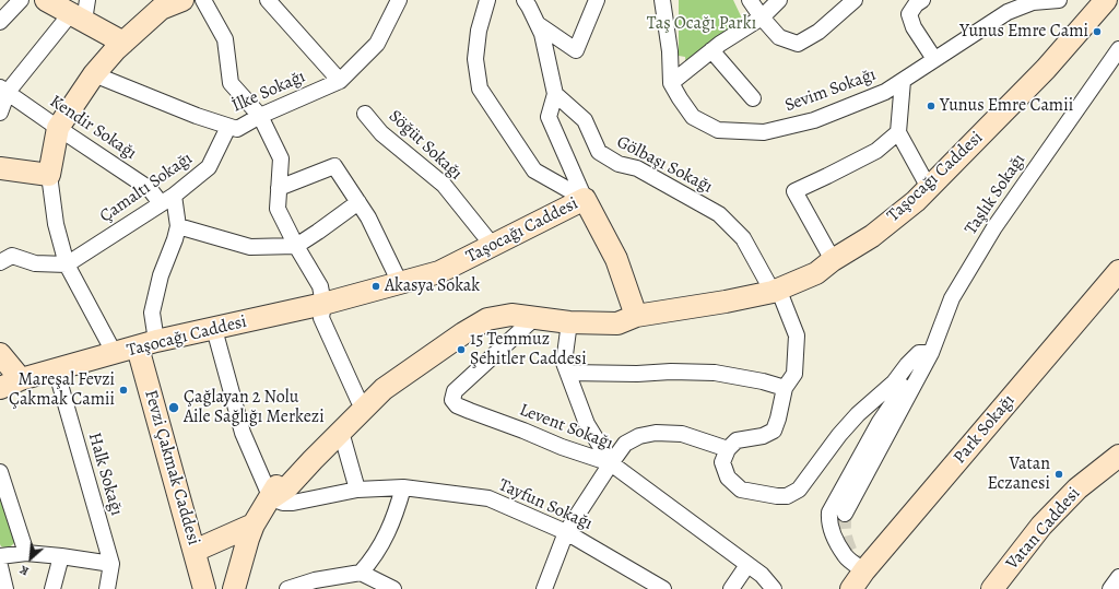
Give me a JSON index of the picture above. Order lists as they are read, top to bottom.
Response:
{
  "streets": {
    "street": [
      "Sevim Sokağı",
      "İlke Sokağı",
      "Kendir Sokağı",
      "Söğüt Sokağı",
      "Gölbaşı Sokağı",
      "Taşocağı Caddesi",
      "Çamaltı Sokağı",
      "Taşlık Sokağı",
      "Levent Sokağı",
      "Park Sokağı",
      "Fevzi Çakmak Caddesi",
      "Halk Sokağı",
      "Tayfun Sokağı",
      "Vatan Caddesi"
    ]
  },
  "crossings": [
    ["İlke Sokağı", "Çamaltı Sokağı"],
    ["Kendir Sokağı", "Çamaltı Sokağı"],
    ["Söğüt Sokağı", "Taşocağı Caddesi"],
    ["Gölbaşı Sokağı", "Taşocağı Caddesi"],
    ["Taşocağı Caddesi", "Fevzi Çakmak Caddesi"],
    ["Taşocağı Caddesi", "Halk Sokağı"],
    ["Taşlık Sokağı", "Park Sokağı"]
  ],
  "parks": ["Taş Ocağı Parkı"],
  "places": [
    "Yunus Emre Cami",
    "Yunus Emre Camii",
    "Akasya Sokak",
    "15 Temmuz Şehitler Caddesi",
    "Mareşal Fevzi Çakmak Camii",
    "Çağlayan 2 Nolu Aile Sağlığı Merkezi",
    "Vatan Eczanesi"
  ],
  "north": "bottom left"
}
